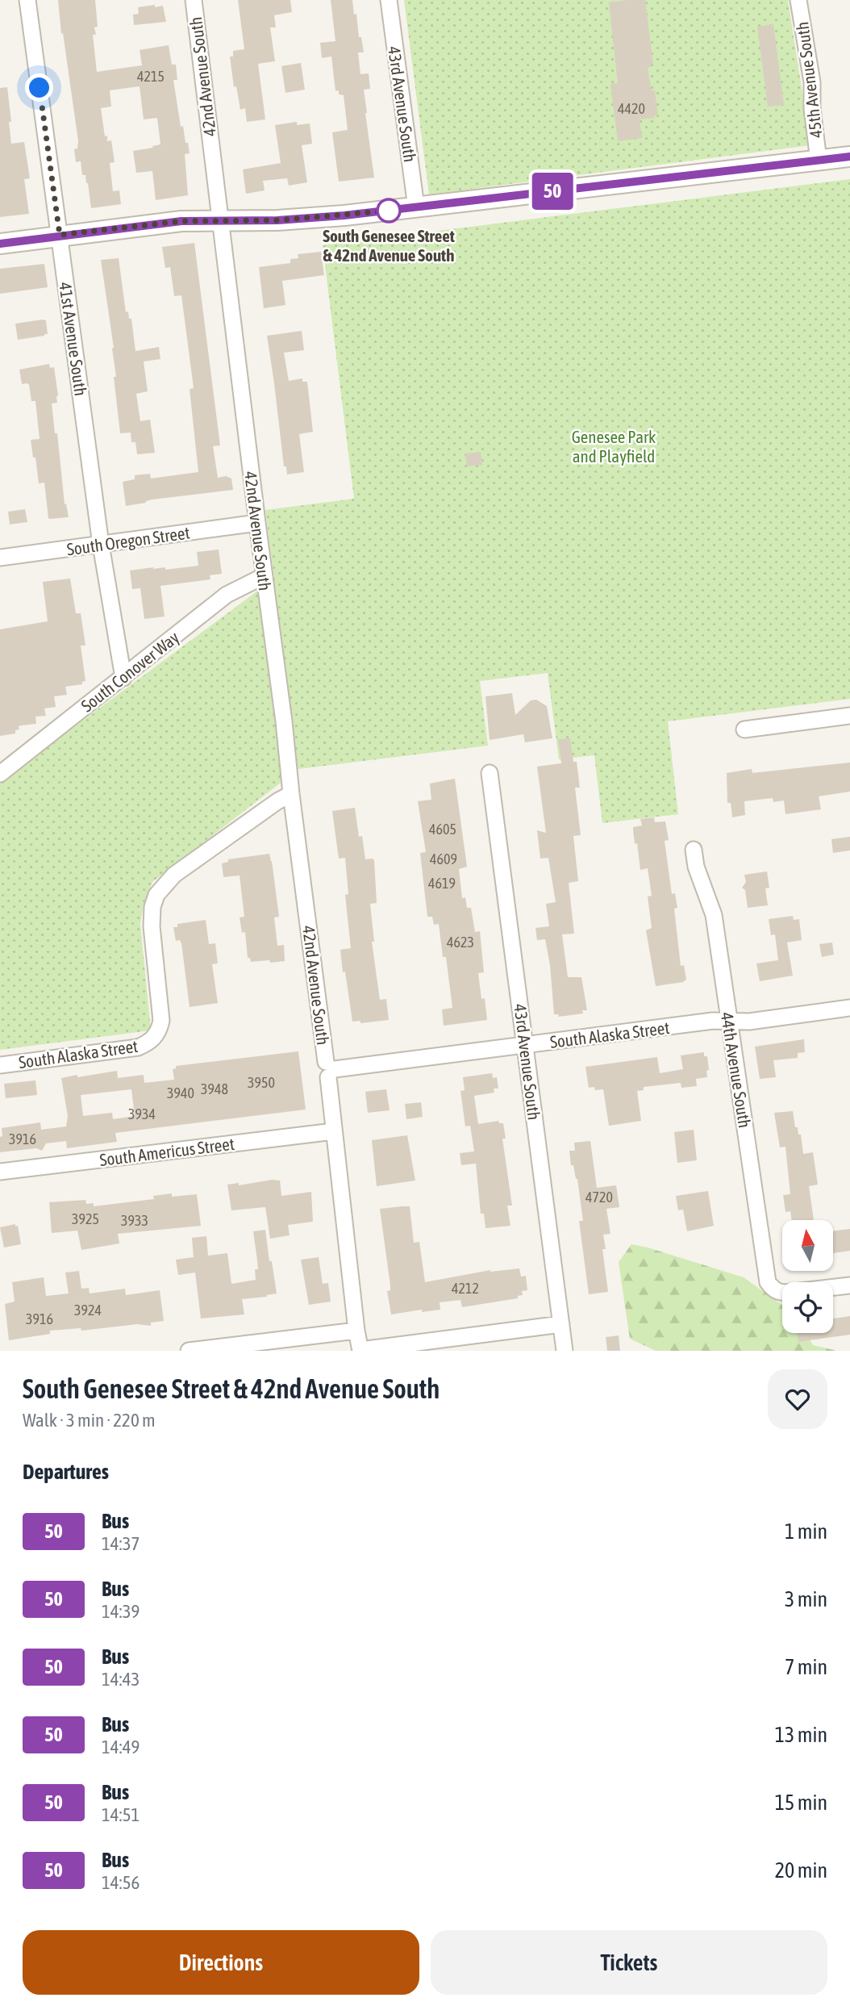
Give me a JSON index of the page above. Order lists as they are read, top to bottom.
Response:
{
  "streets": {
    "street": [
      "42nd Avenue South",
      "45th Avenue South",
      "43rd Avenue South",
      "41st Avenue South",
      "South Oregon Street",
      "South Conover Way",
      "South Alaska Street",
      "44th Avenue South",
      "South Americus Street"
    ]
  },
  "crossings": [
    ["42nd Avenue South", "South Oregon Street"],
    ["42nd Avenue South", "South Conover Way"],
    ["42nd Avenue South", "South Alaska Street"],
    ["42nd Avenue South", "South Americus Street"],
    ["43rd Avenue South", "South Alaska Street"],
    ["41st Avenue South", "South Oregon Street"],
    ["41st Avenue South", "South Conover Way"],
    ["South Alaska Street", "44th Avenue South"]
  ],
  "parks": ["Genesee Park and Playfield"],
  "places": ["South Genesee Street & 42nd Avenue South"],
  "lines": ["bus line 50"],
  "house_numbers": [
    "4215",
    "4420",
    "4605",
    "4609",
    "4619",
    "4623",
    "3950",
    "3948",
    "3940",
    "3934",
    "3916",
    "4720",
    "3925",
    "3933",
    "4212",
    "3924",
    "3916"
  ],
  "north": "top",
  "page": {
    "on_map": "50",
    "heading": [
      ["South Genesee Street & 42nd Avenue South", "Walk · 3 min · 220 m"],
      "Departures"
    ],
    "list": [
      {
        "mark": "50",
        "name": "Bus",
        "note": "14:37",
        "value": "1 min"
      },
      {
        "mark": "50",
        "name": "Bus",
        "note": "14:39",
        "value": "3 min"
      },
      {
        "mark": "50",
        "name": "Bus",
        "note": "14:43",
        "value": "7 min"
      },
      {
        "mark": "50",
        "name": "Bus",
        "note": "14:49",
        "value": "13 min"
      },
      {
        "mark": "50",
        "name": "Bus",
        "note": "14:51",
        "value": "15 min"
      },
      {
        "mark": "50",
        "name": "Bus",
        "note": "14:56",
        "value": "20 min"
      }
    ],
    "buttons": ["Directions", "Tickets"]
  }
}
